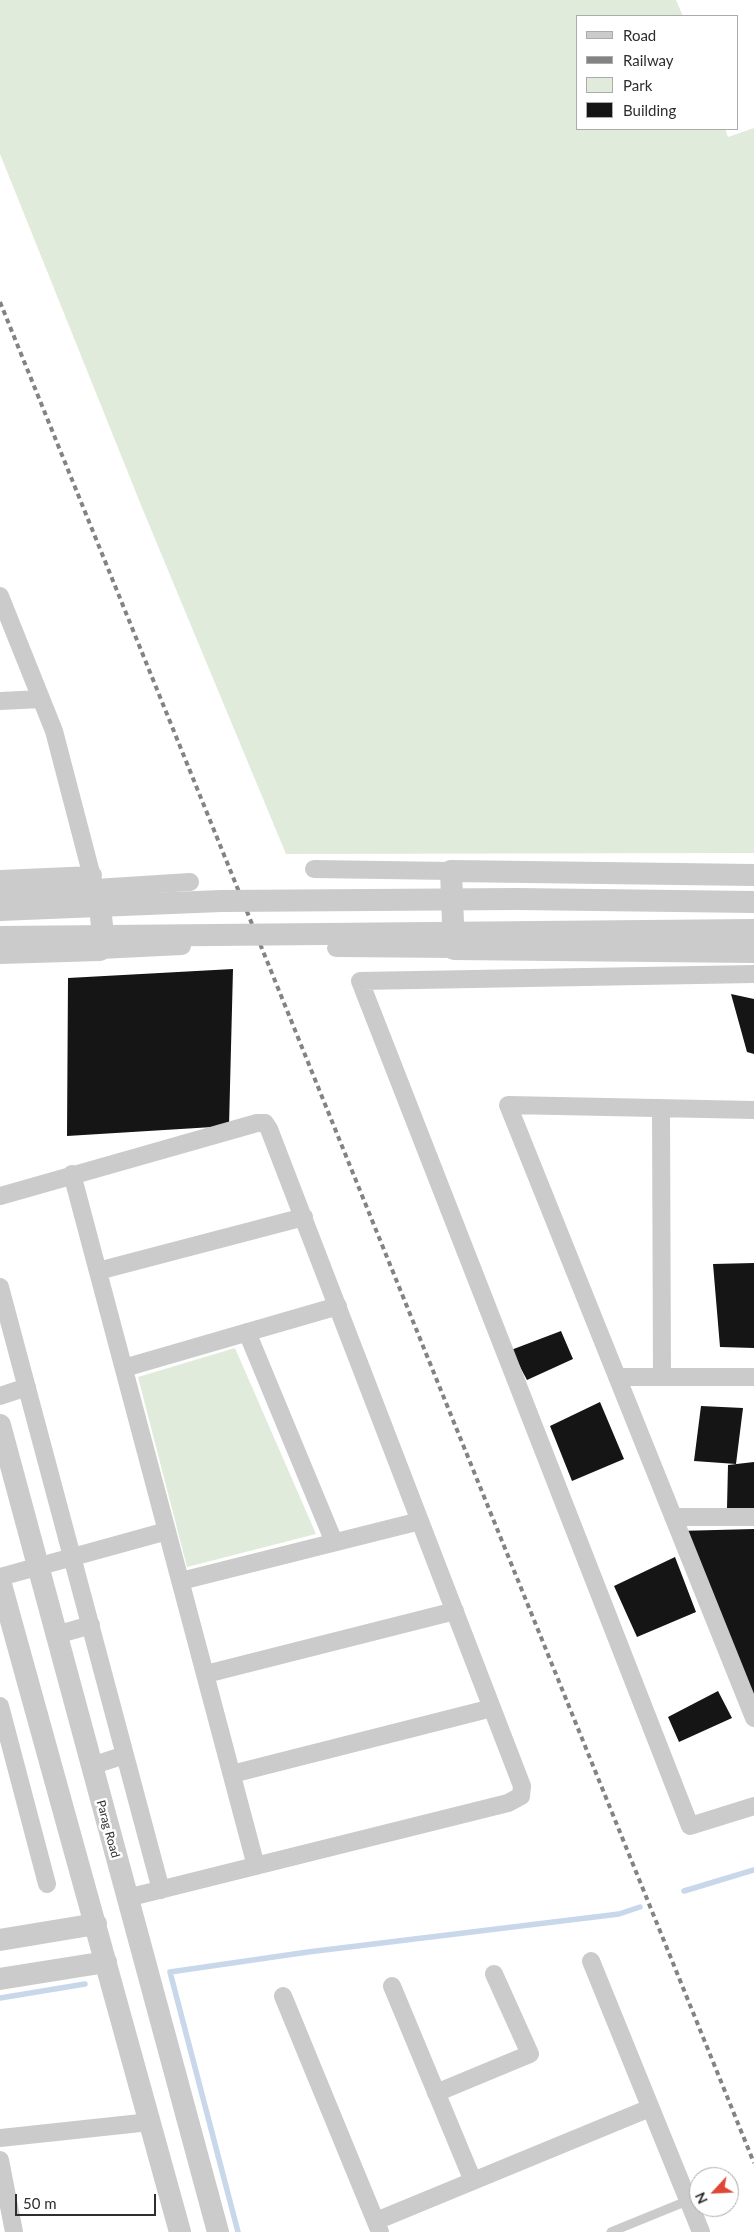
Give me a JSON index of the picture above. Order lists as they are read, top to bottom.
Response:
{
  "streets": {
    "street": ["Parag Road"]
  },
  "legend": [
    "Road",
    "Railway",
    "Park",
    "Building"
  ],
  "scale_bar": "50 m",
  "north": "bottom left"
}
